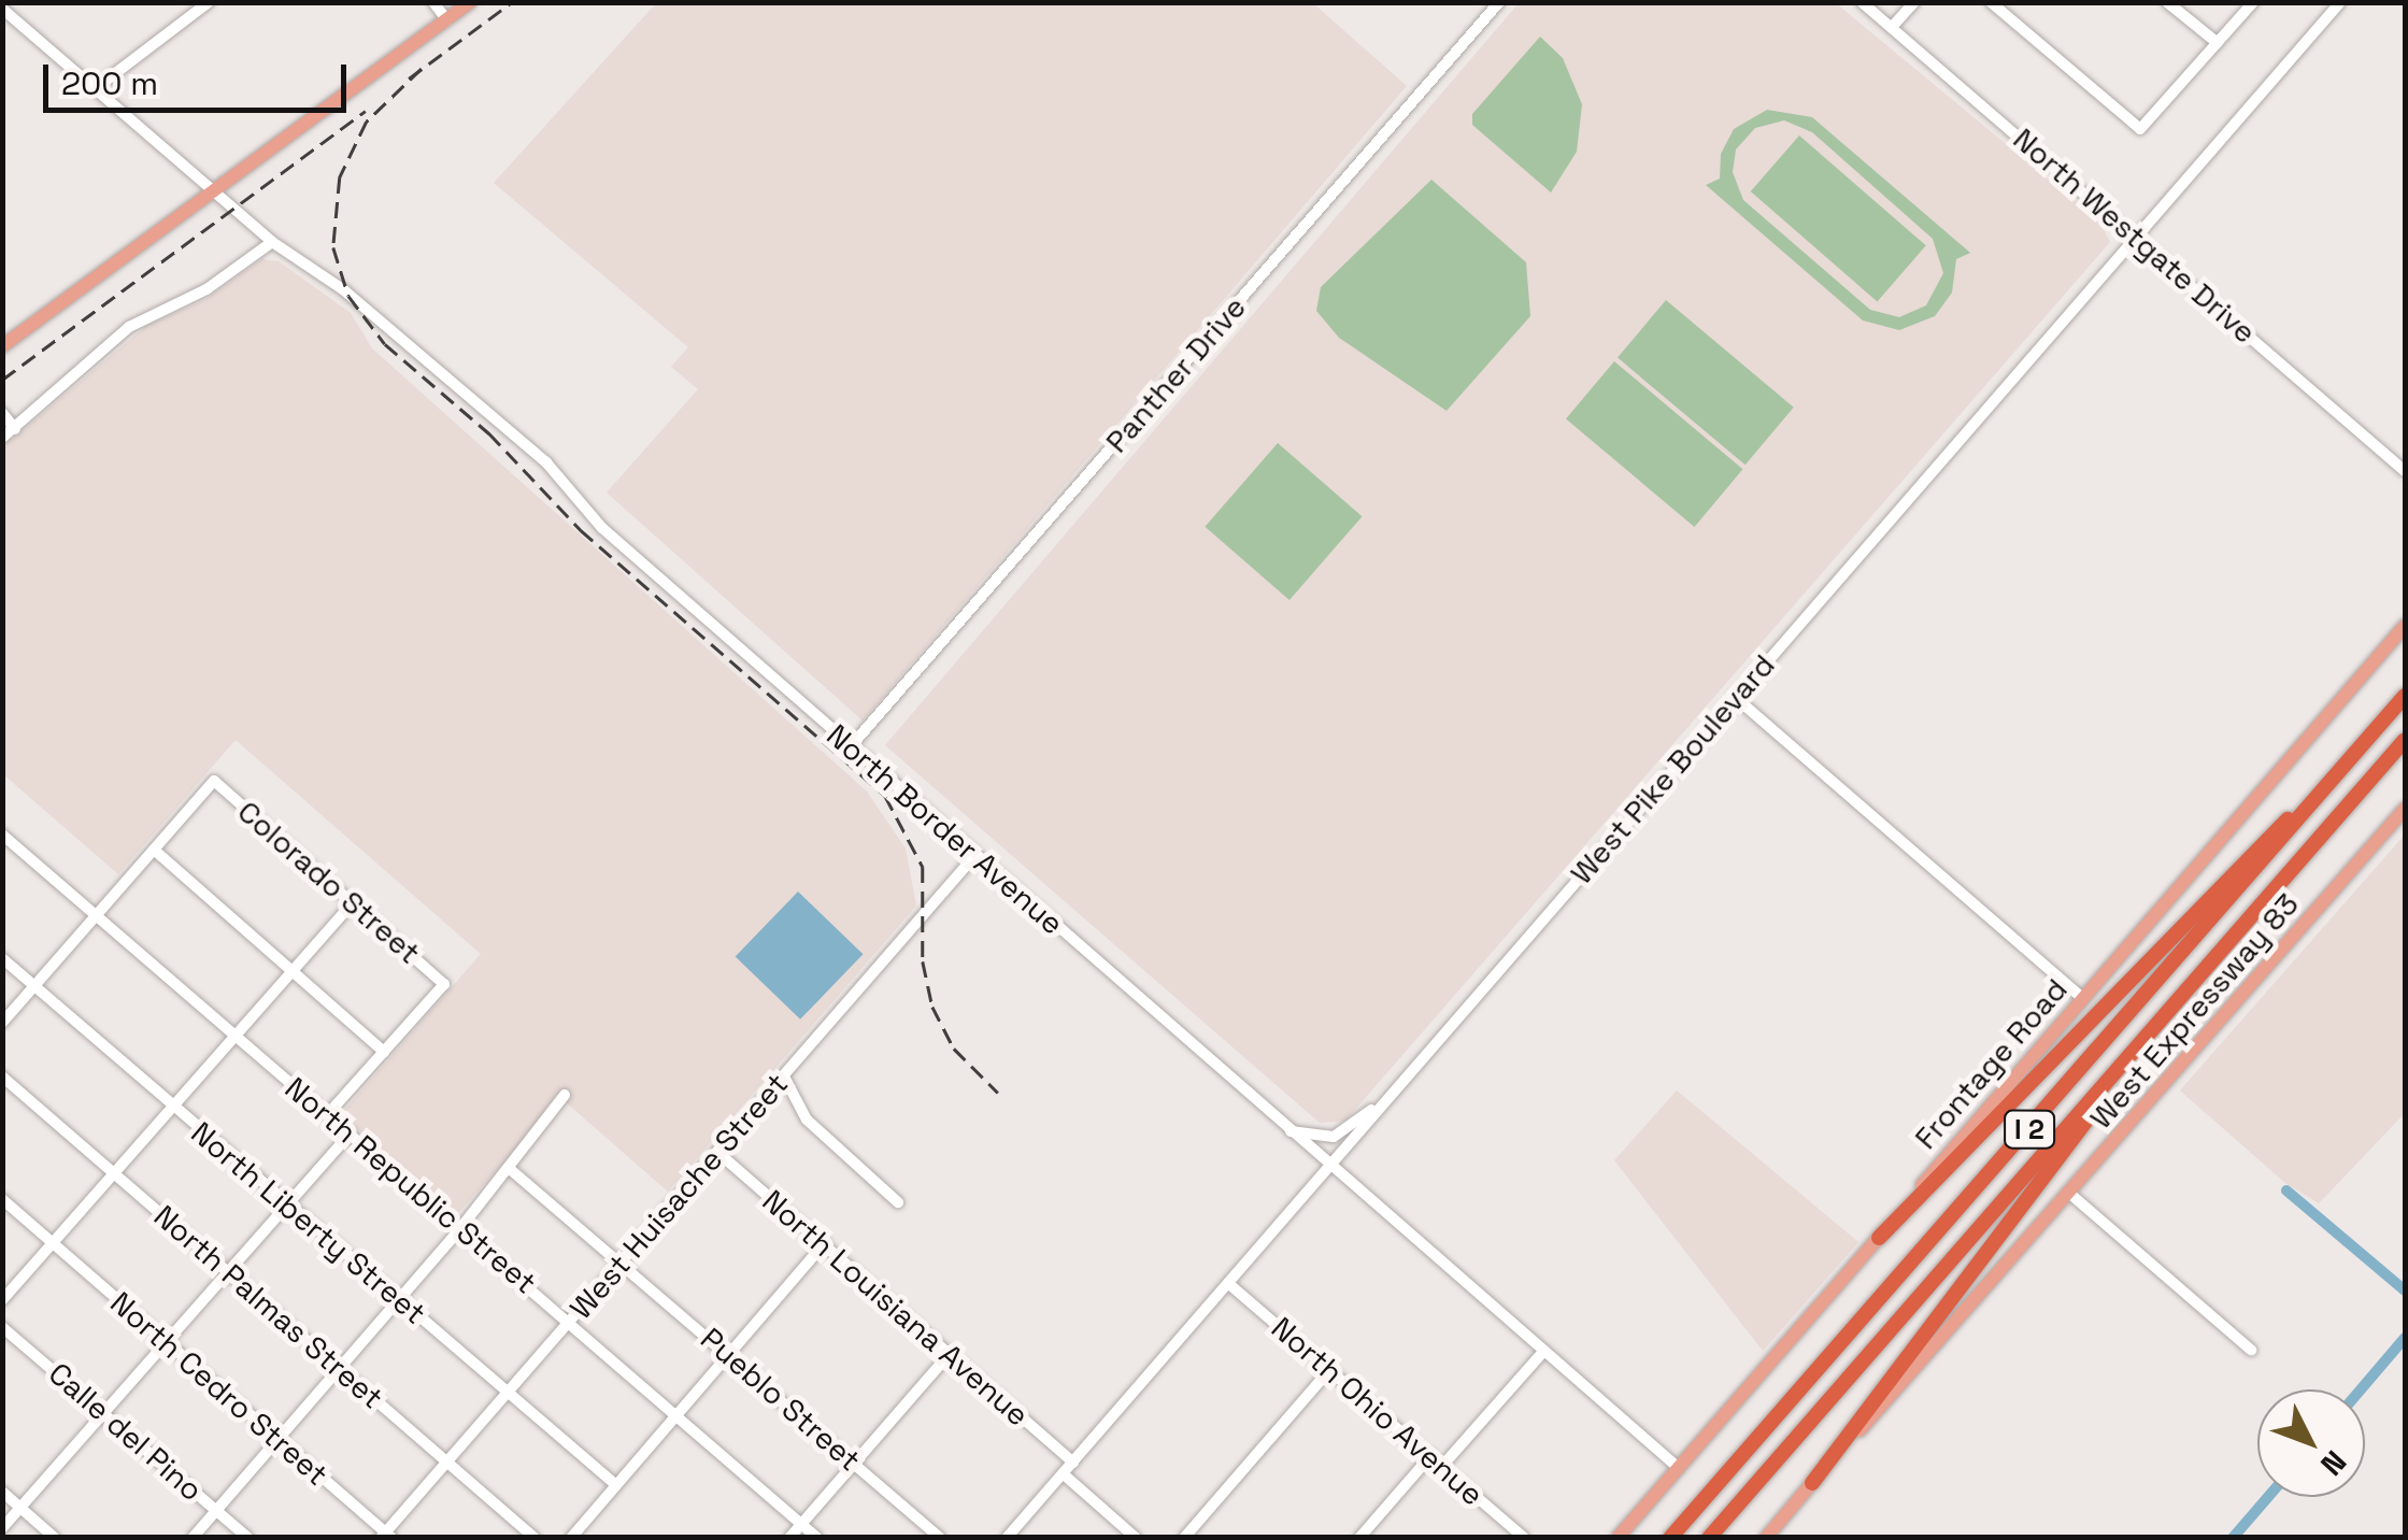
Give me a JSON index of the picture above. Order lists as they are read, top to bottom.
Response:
{
  "streets": {
    "highway": ["I 2"],
    "main road": ["West Expressway 83", "Frontage Road"],
    "street": [
      "North Westgate Drive",
      "Panther Drive",
      "West Pike Boulevard",
      "North Border Avenue",
      "Colorado Street",
      "North Republic Street",
      "West Huisache Street",
      "North Liberty Street",
      "North Palmas Street",
      "North Louisiana Avenue",
      "North Cedro Street",
      "Pueblo Street",
      "North Ohio Avenue",
      "Calle del Pino"
    ]
  },
  "crossings": [
    ["North Westgate Drive", "West Pike Boulevard"],
    ["Panther Drive", "North Border Avenue"],
    ["West Pike Boulevard", "North Border Avenue"],
    ["West Pike Boulevard", "North Louisiana Avenue"],
    ["West Pike Boulevard", "North Ohio Avenue"],
    ["North Border Avenue", "Frontage Road"],
    ["North Border Avenue", "West Huisache Street"],
    ["North Republic Street", "West Huisache Street"],
    ["West Huisache Street", "North Liberty Street"],
    ["West Huisache Street", "North Palmas Street"],
    ["West Huisache Street", "North Louisiana Avenue"],
    ["West Huisache Street", "North Cedro Street"],
    ["West Huisache Street", "Pueblo Street"]
  ],
  "scale_bar": "200 m",
  "north": "bottom right"
}
